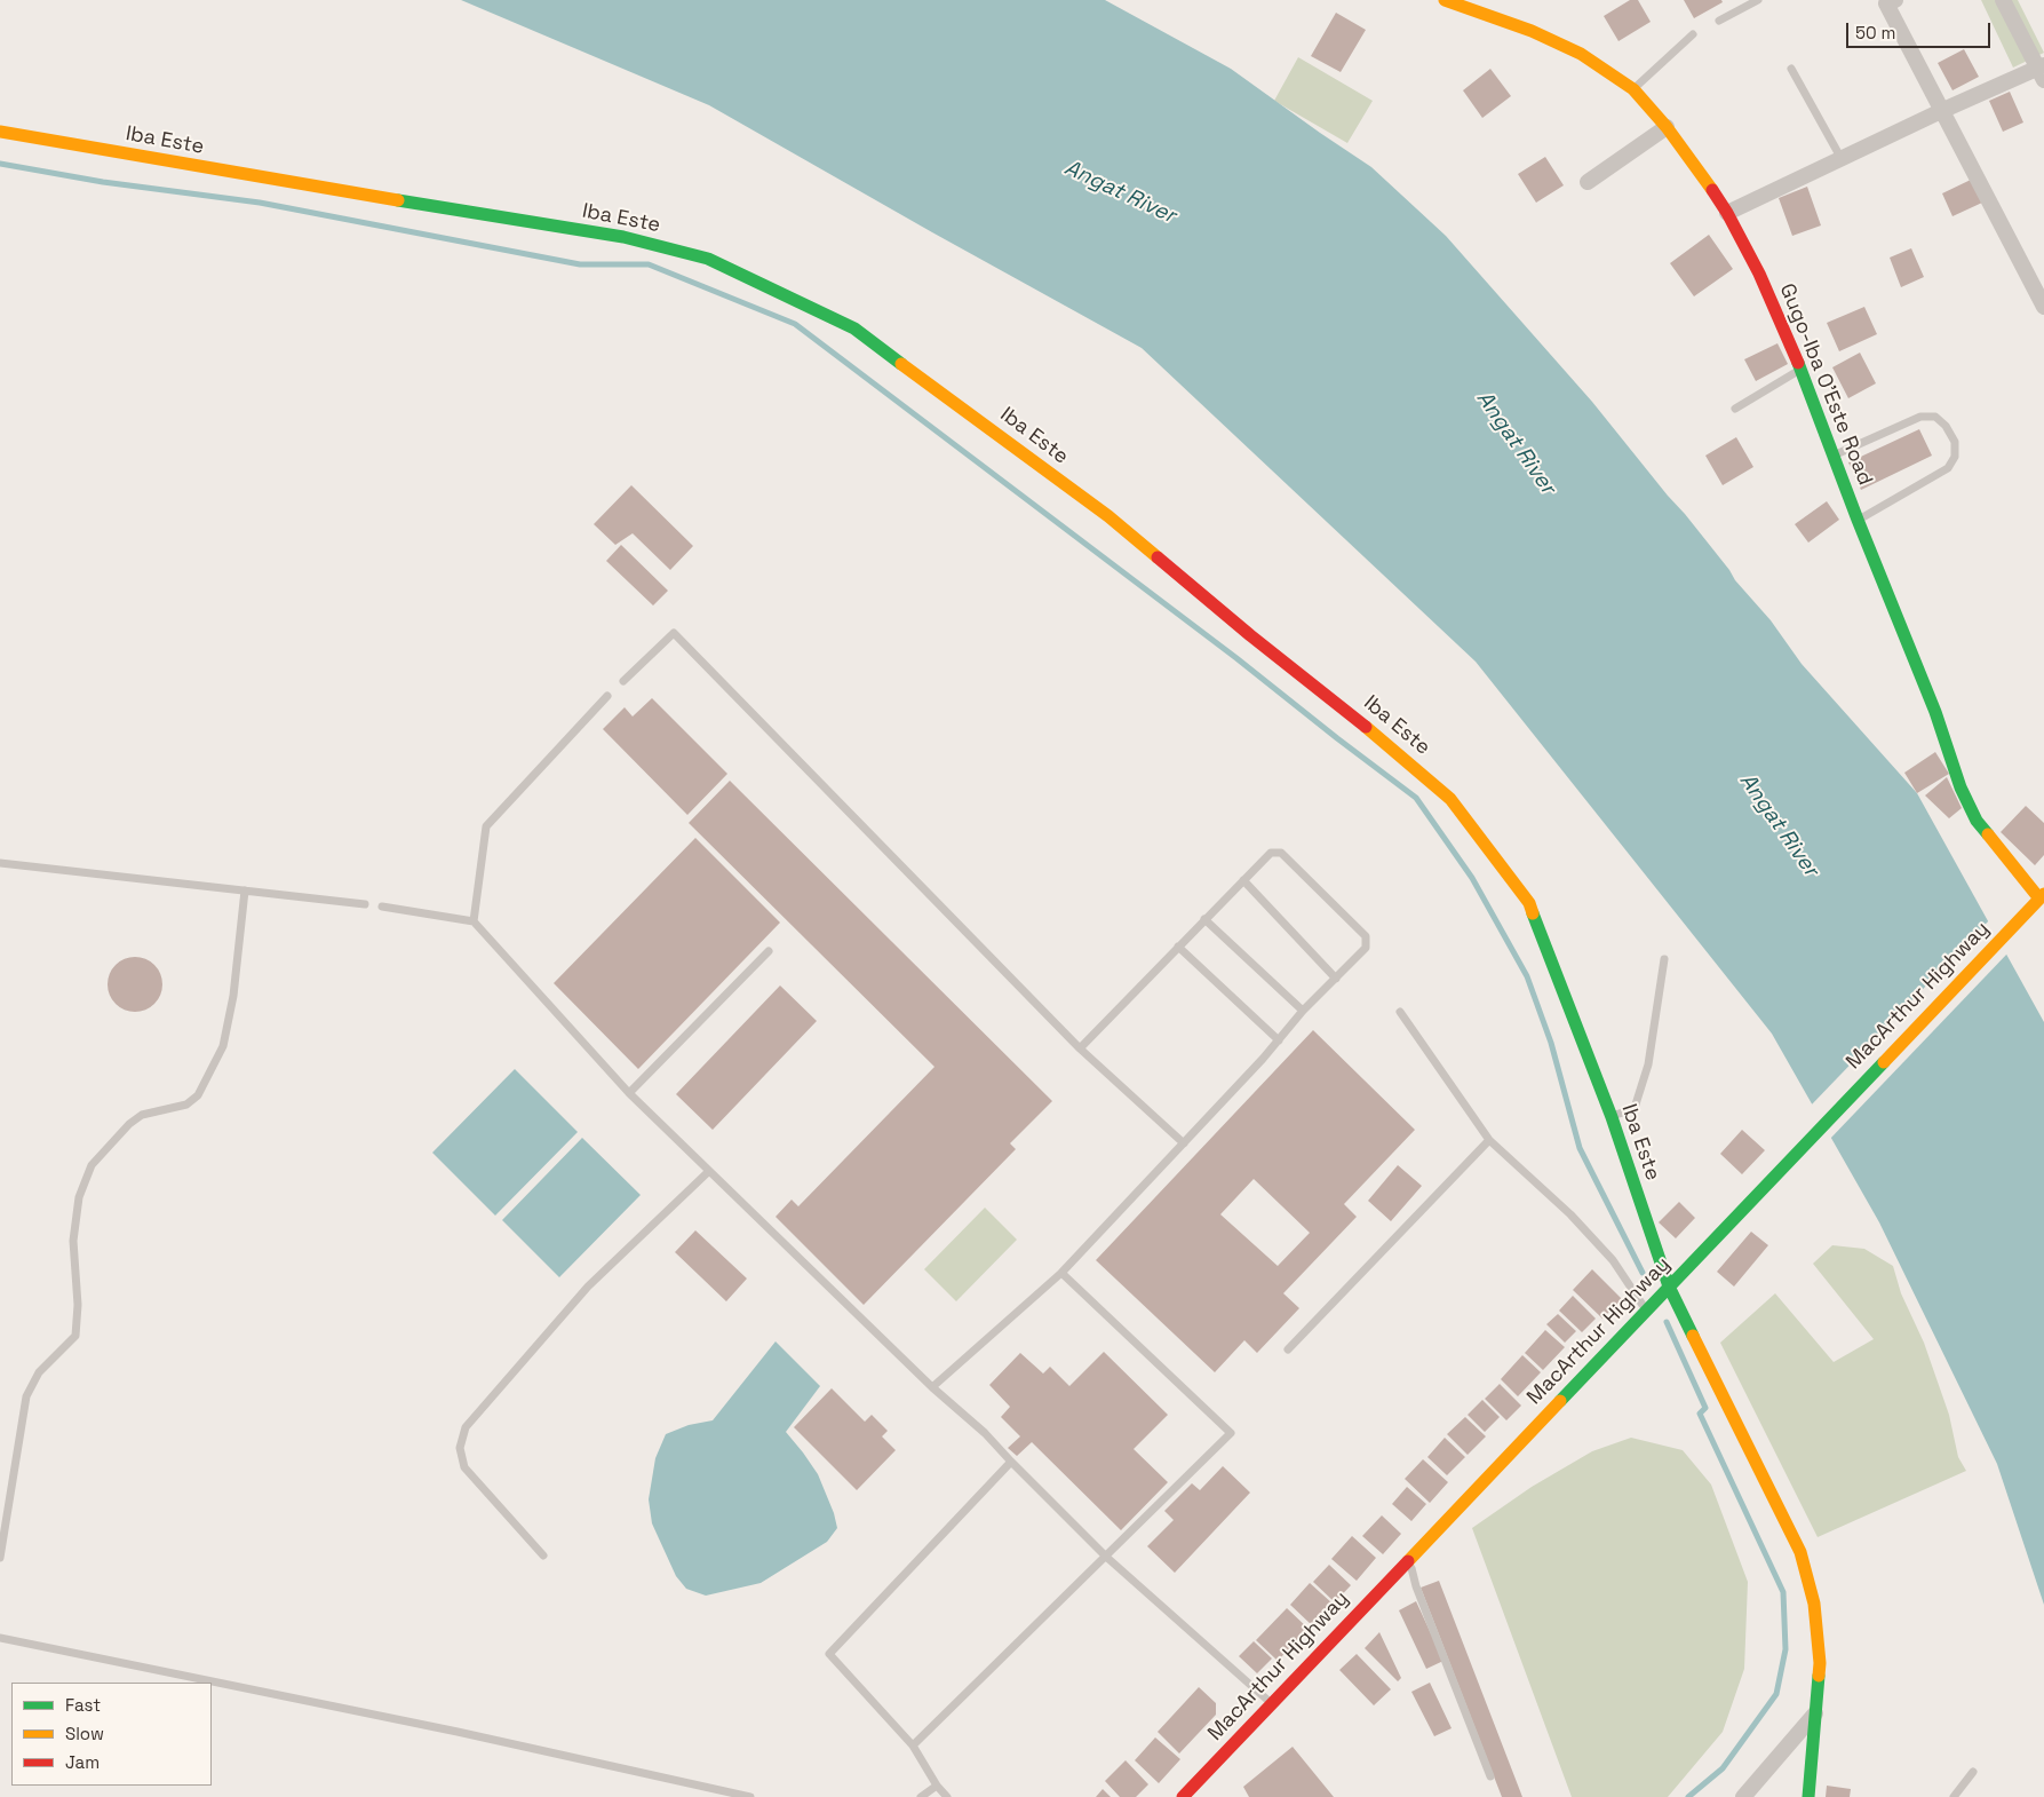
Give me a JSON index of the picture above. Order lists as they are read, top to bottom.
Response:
{
  "streets": {
    "main road": ["Iba Este", "Gugo-Iba O'Este Road", "MacArthur Highway"]
  },
  "crossings": [
    ["Iba Este", "MacArthur Highway"],
    ["Gugo-Iba O'Este Road", "MacArthur Highway"]
  ],
  "water": ["Angat River"],
  "legend": ["Fast", "Slow", "Jam"],
  "scale_bar": "50 m"
}
